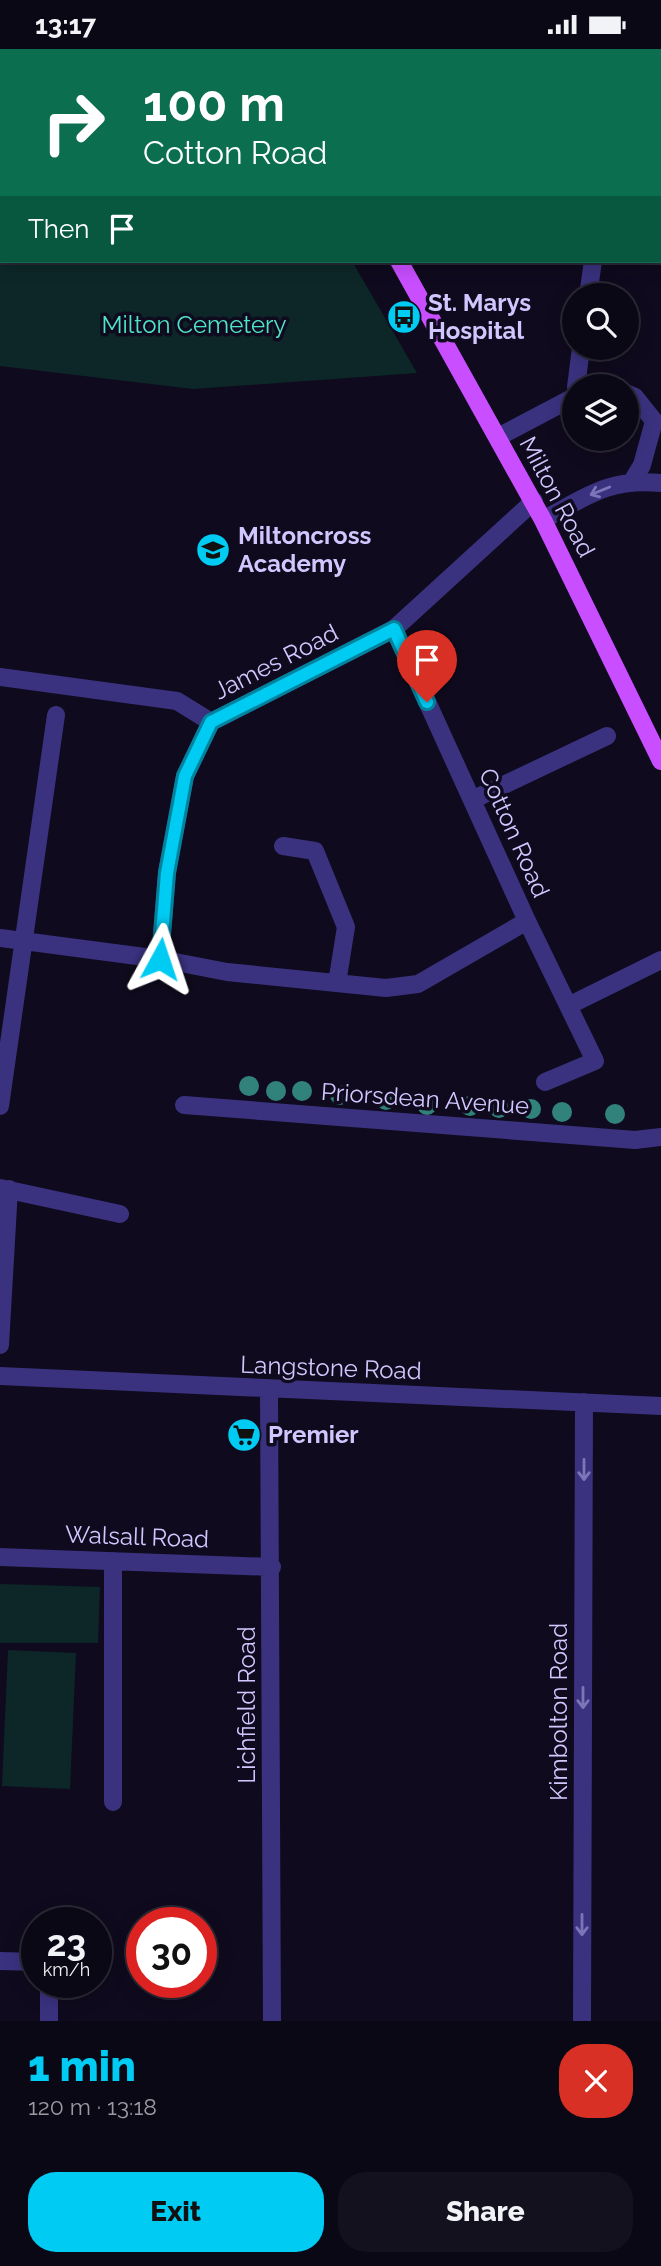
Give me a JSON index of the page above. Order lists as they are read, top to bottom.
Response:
{
  "streets": {
    "main road": ["Milton Road"],
    "street": [
      "James Road",
      "Cotton Road",
      "Priorsdean Avenue",
      "Langstone Road",
      "Walsall Road",
      "Lichfield Road",
      "Kimbolton Road"
    ]
  },
  "crossings": [
    ["James Road", "Cotton Road"],
    ["Langstone Road", "Lichfield Road"],
    ["Langstone Road", "Kimbolton Road"],
    ["Walsall Road", "Lichfield Road"]
  ],
  "one_way": ["Kimbolton Road"],
  "parks": ["Milton Cemetery"],
  "places": {
    "bus stop": ["St. Marys Hospital"],
    "school or university": ["Miltoncross Academy"],
    "supermarket": ["Premier"]
  },
  "page": {
    "status": "13:17",
    "turn": ["100 m", "Cotton Road"],
    "then": "Then",
    "speed": "23 km/h",
    "limit": "30",
    "heading": ["1 min", "120 m · 13:18"],
    "buttons": ["Exit", "Share"]
  }
}
